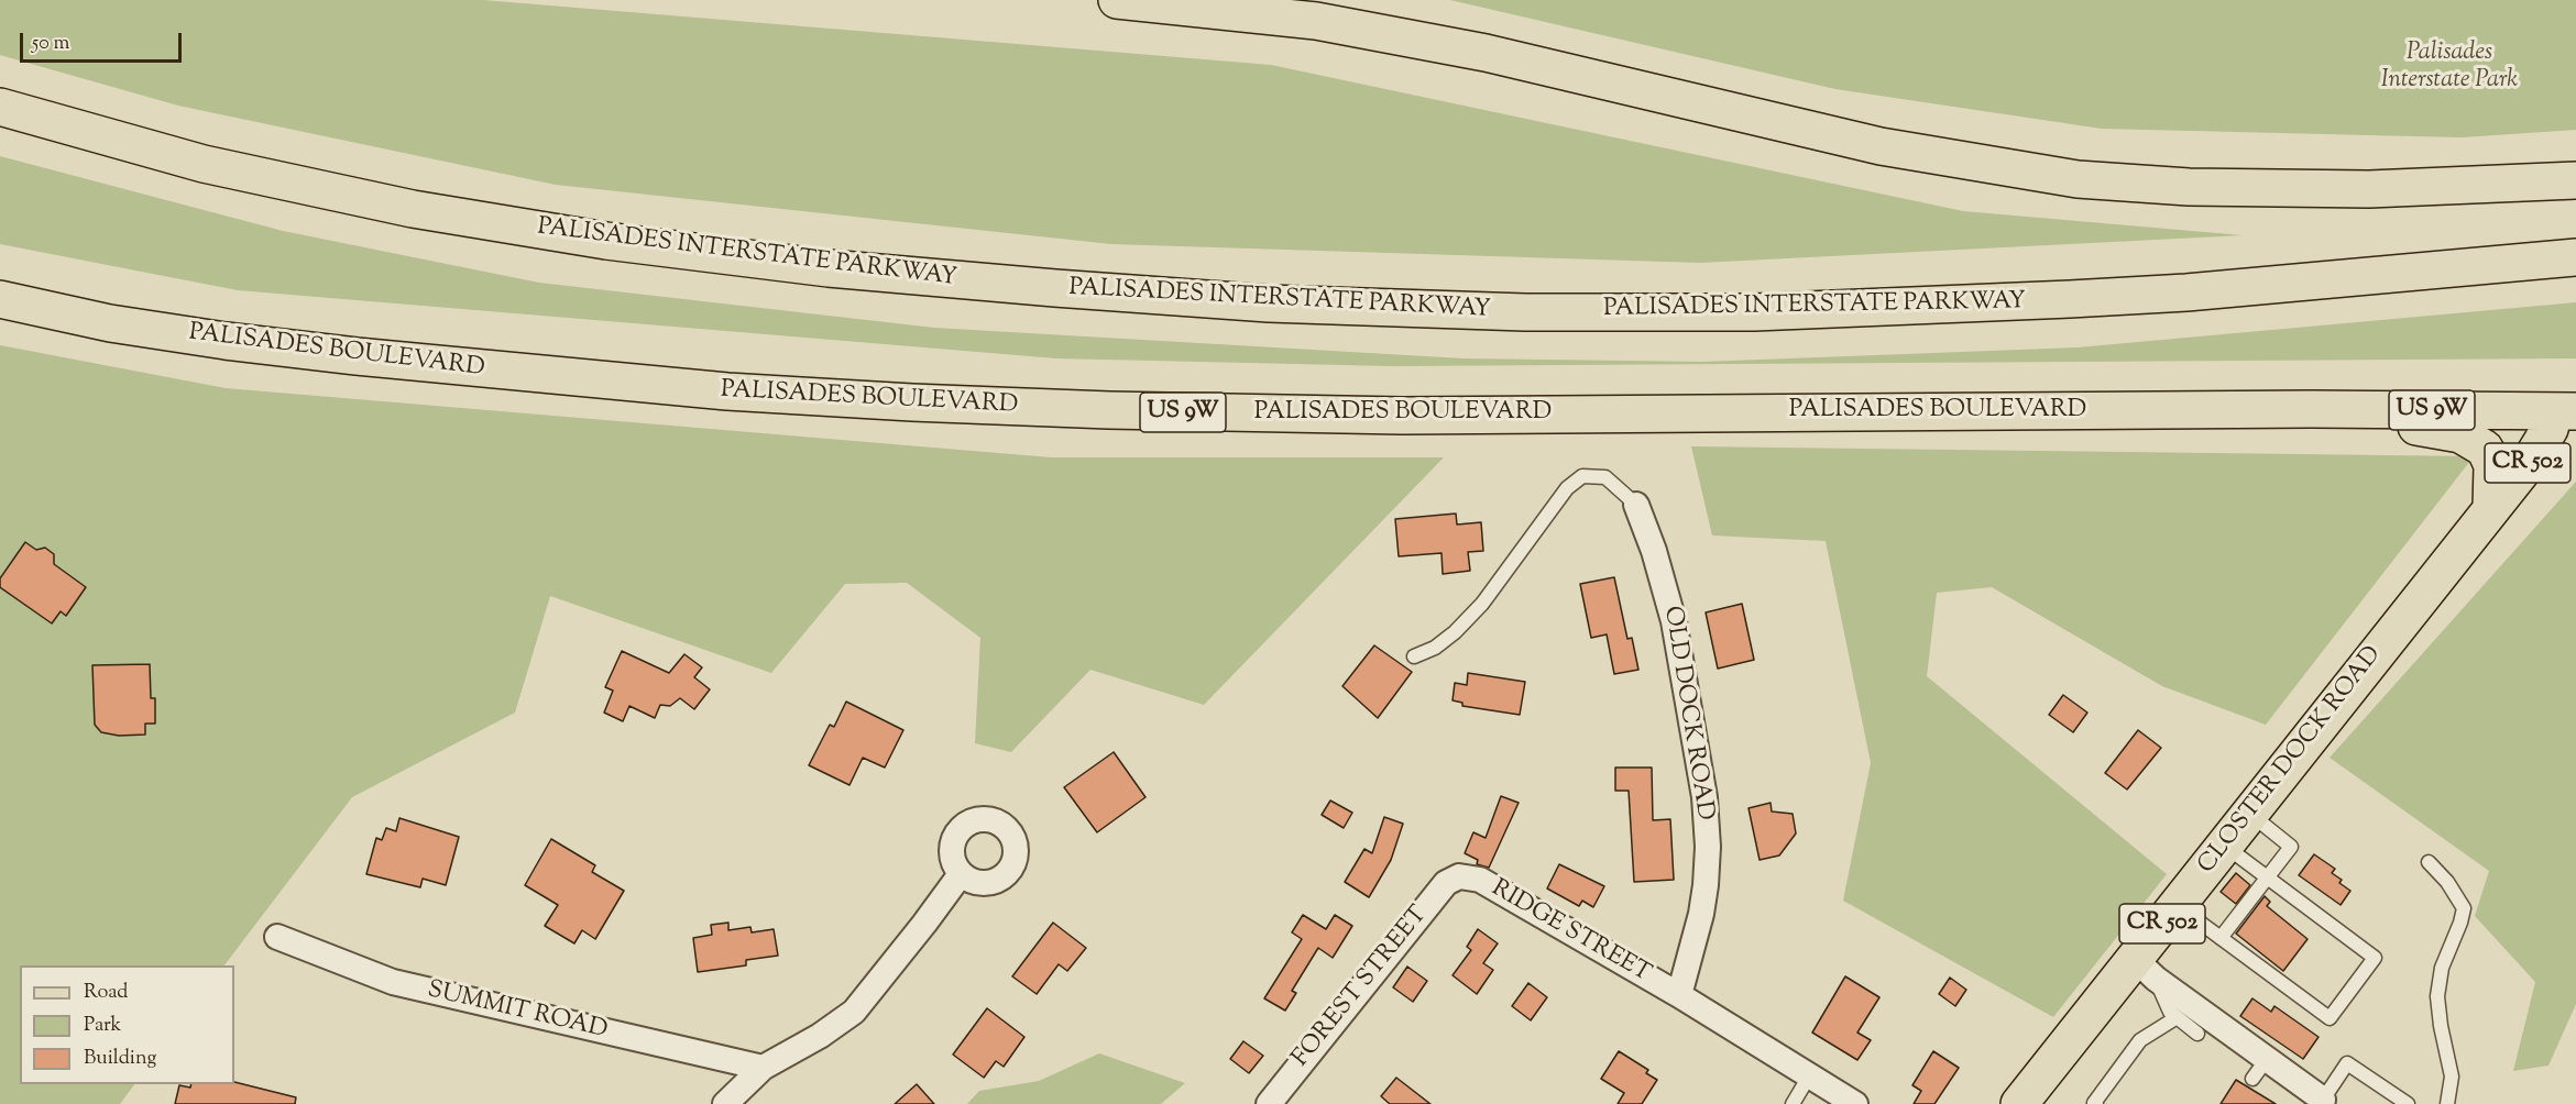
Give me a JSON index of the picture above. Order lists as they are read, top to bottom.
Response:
{
  "streets": {
    "main road": [
      "PALISADES INTERSTATE PARKWAY",
      "PALISADES BOULEVARD",
      "US 9W",
      "CR 502",
      "CLOSTER DOCK ROAD"
    ],
    "street": [
      "OLD DOCK ROAD",
      "RIDGE STREET",
      "FOREST STREET",
      "SUMMIT ROAD"
    ]
  },
  "crossings": [
    ["PALISADES BOULEVARD", "CLOSTER DOCK ROAD"],
    ["OLD DOCK ROAD", "RIDGE STREET"],
    ["RIDGE STREET", "FOREST STREET"]
  ],
  "parks": ["Palisades Interstate Park"],
  "legend": ["Road", "Park", "Building"],
  "scale_bar": "50 m"
}
